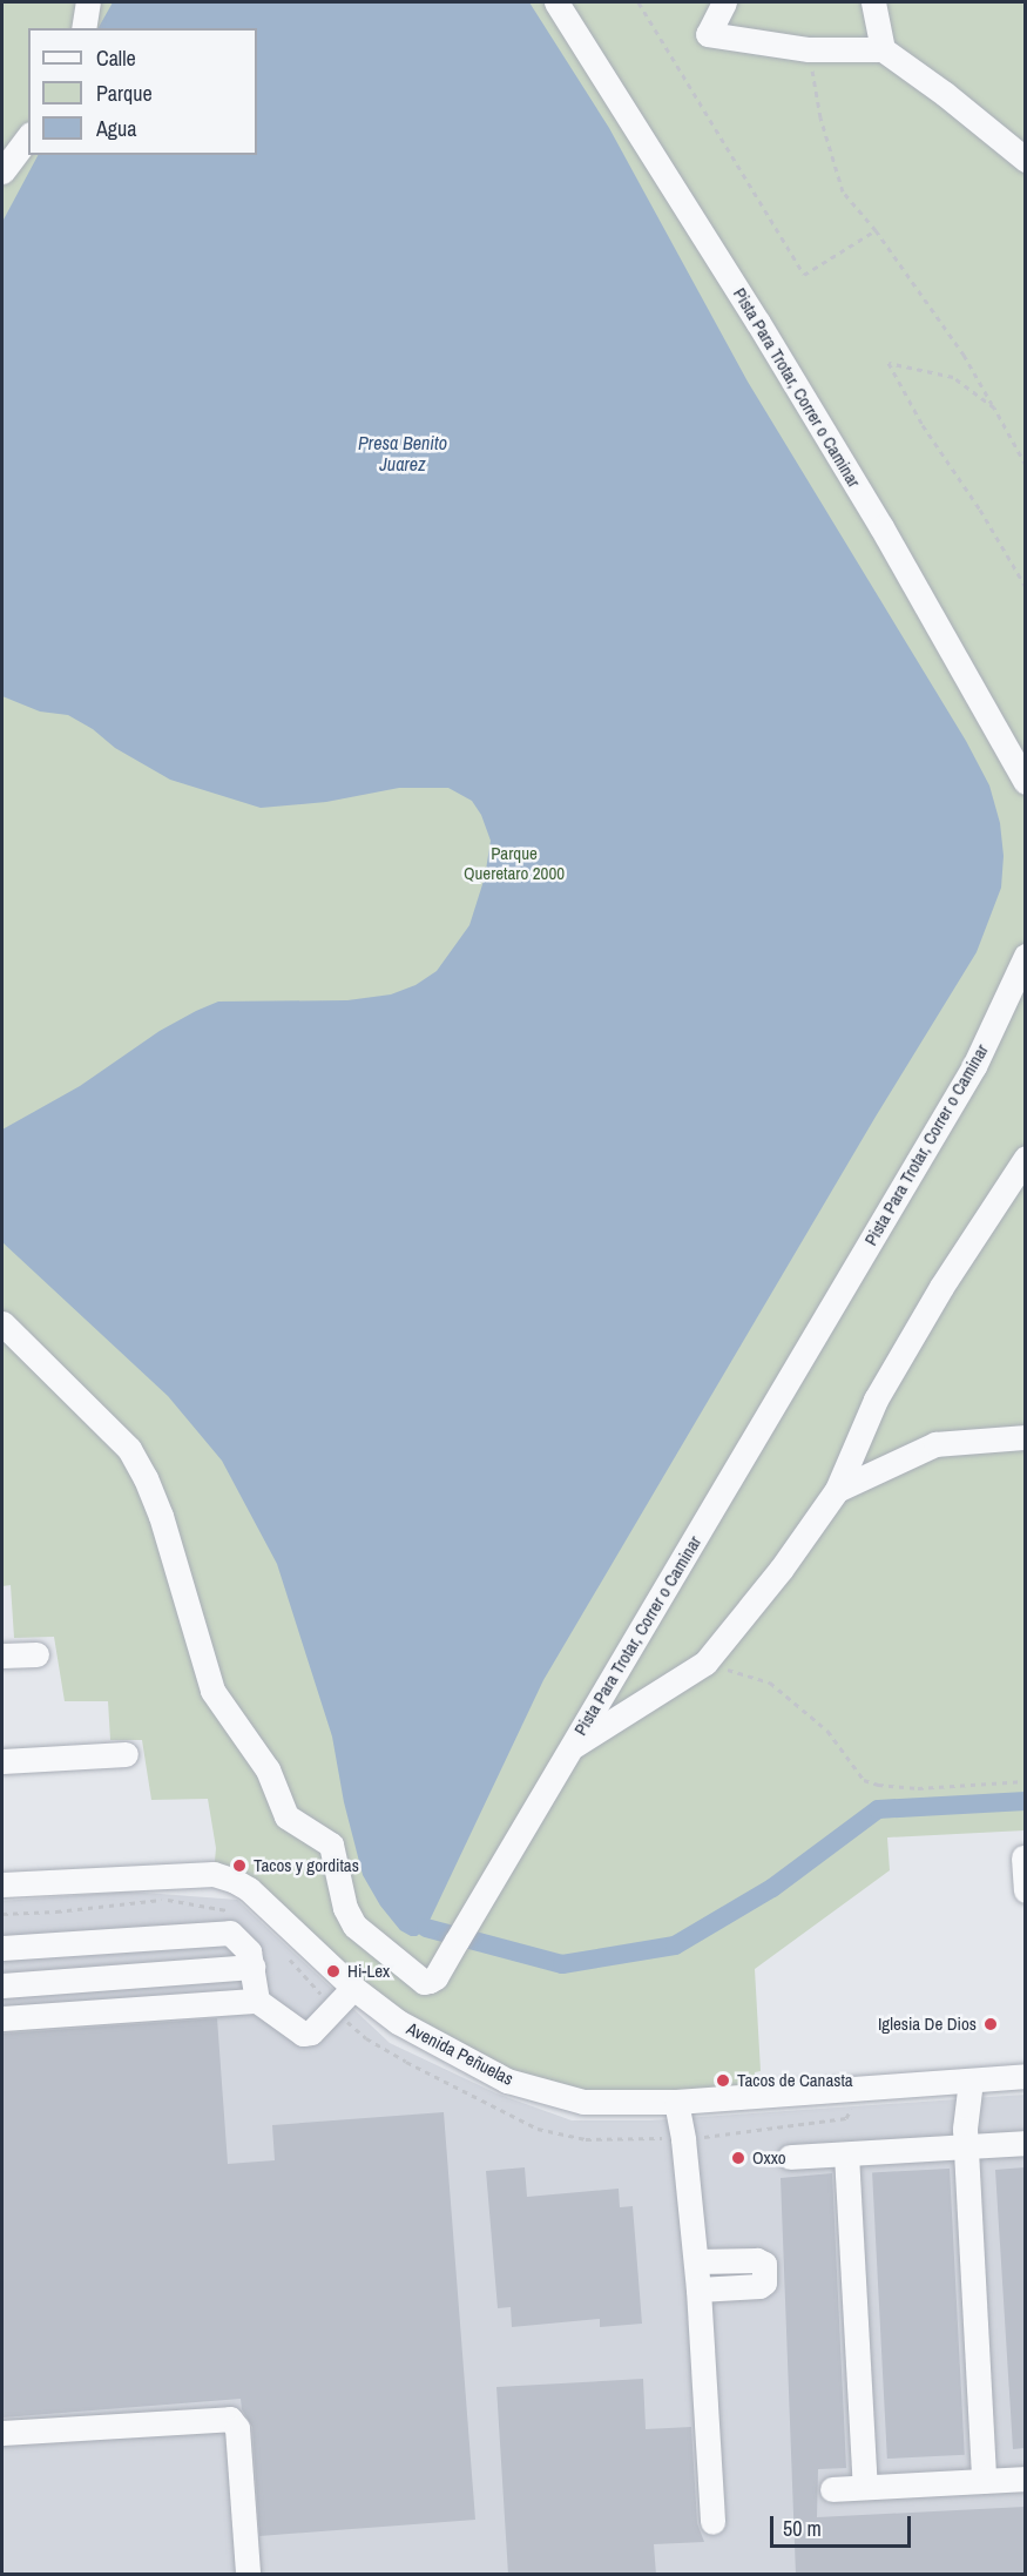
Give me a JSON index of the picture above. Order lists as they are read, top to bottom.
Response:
{
  "streets": {
    "street": ["Pista Para Trotar, Correr o Caminar", "Avenida Peñuelas"]
  },
  "water": ["Presa Benito Juarez"],
  "parks": ["Parque Queretaro 2000"],
  "places": [
    "Tacos y gorditas",
    "Hi-Lex",
    "Iglesia De Dios",
    "Tacos de Canasta",
    "Oxxo"
  ],
  "legend": ["Calle", "Parque", "Agua"],
  "scale_bar": "50 m"
}
